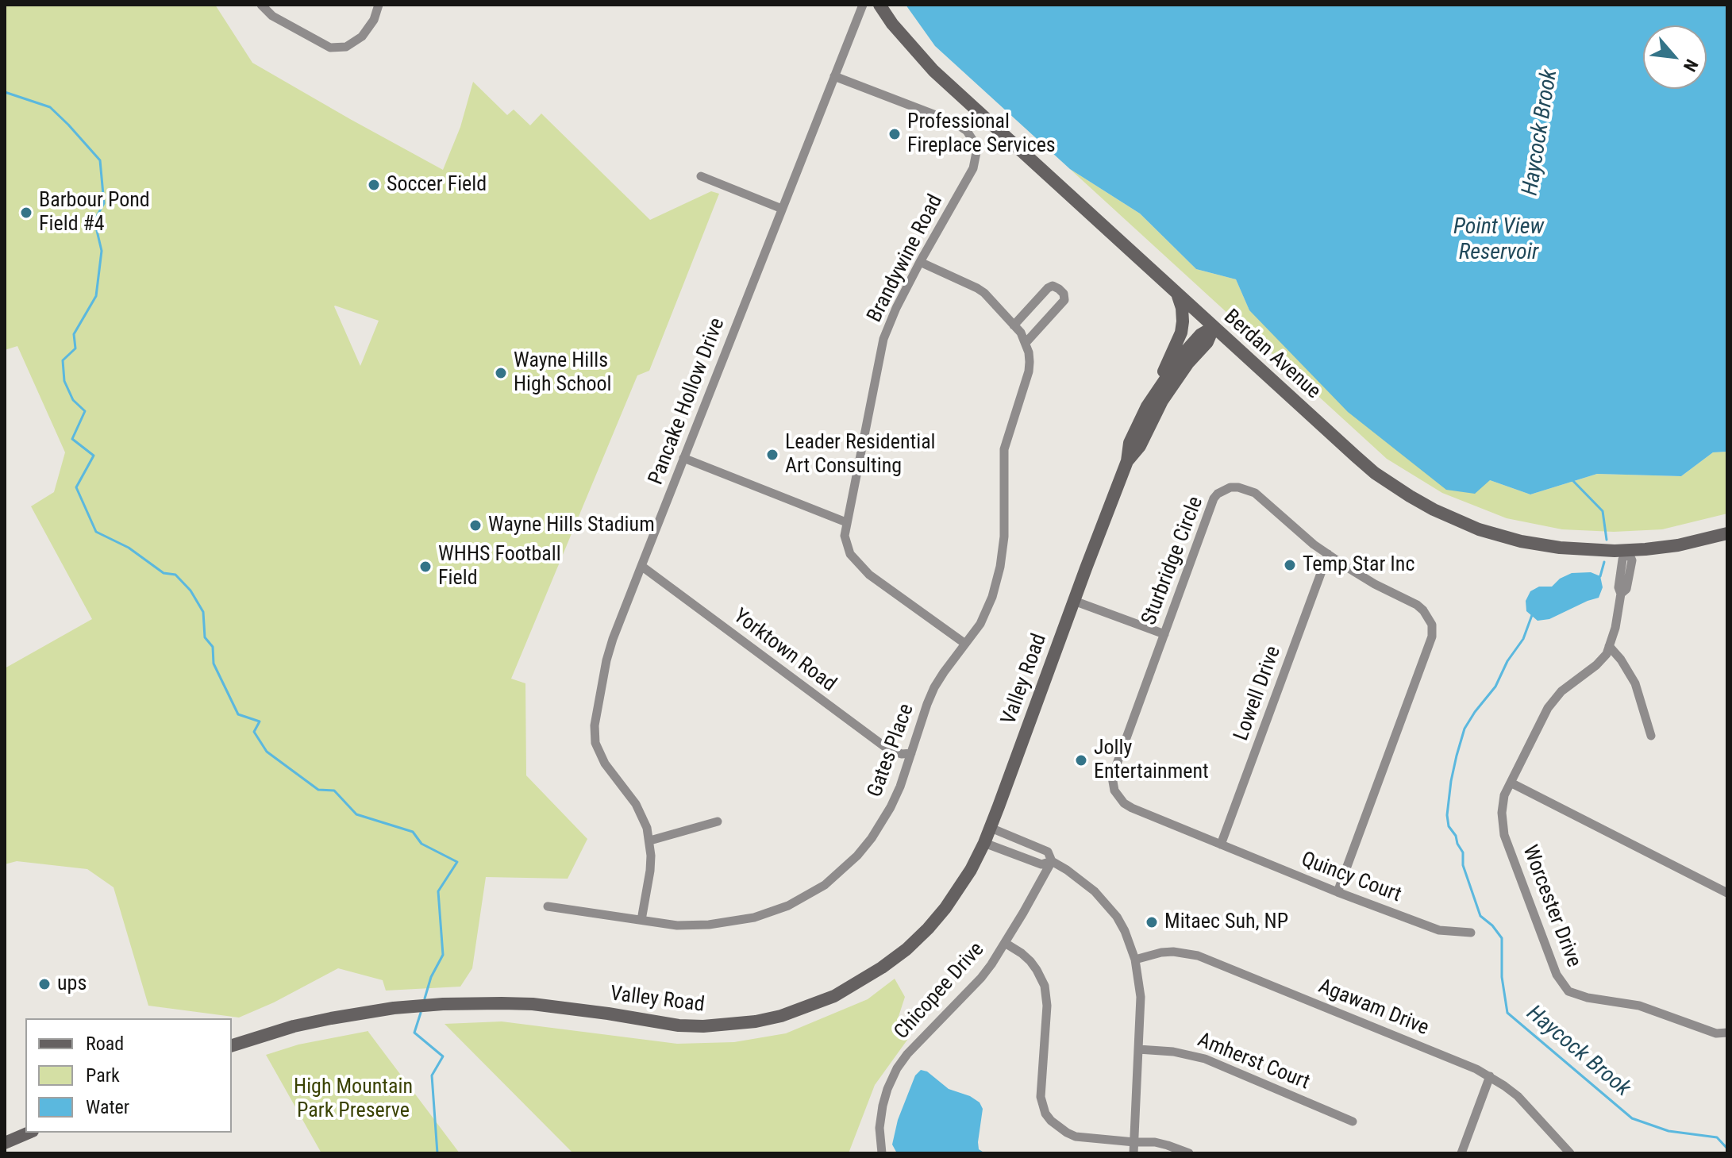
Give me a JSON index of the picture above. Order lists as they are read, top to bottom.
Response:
{
  "streets": {
    "main road": ["Berdan Avenue", "Valley Road"],
    "street": [
      "Brandywine Road",
      "Pancake Hollow Drive",
      "Sturbridge Circle",
      "Yorktown Road",
      "Lowell Drive",
      "Gates Place",
      "Quincy Court",
      "Worcester Drive",
      "Chicopee Drive",
      "Agawam Drive",
      "Amherst Court"
    ]
  },
  "crossings": [
    ["Brandywine Road", "Pancake Hollow Drive"],
    ["Brandywine Road", "Gates Place"],
    ["Berdan Avenue", "Valley Road"],
    ["Berdan Avenue", "Worcester Drive"],
    ["Pancake Hollow Drive", "Yorktown Road"],
    ["Pancake Hollow Drive", "Gates Place"],
    ["Sturbridge Circle", "Lowell Drive"],
    ["Sturbridge Circle", "Quincy Court"],
    ["Yorktown Road", "Gates Place"],
    ["Lowell Drive", "Quincy Court"]
  ],
  "water": ["Haycock Brook", "Point View Reservoir"],
  "parks": ["High Mountain Park Preserve"],
  "places": [
    "Professional Fireplace Services",
    "Soccer Field",
    "Barbour Pond Field #4",
    "Wayne Hills High School",
    "Leader Residential Art Consulting",
    "Wayne Hills Stadium",
    "Temp Star Inc",
    "WHHS Football Field",
    "Jolly Entertainment",
    "Mitaec Suh, NP",
    "ups"
  ],
  "legend": ["Road", "Park", "Water"],
  "north": "bottom right"
}
